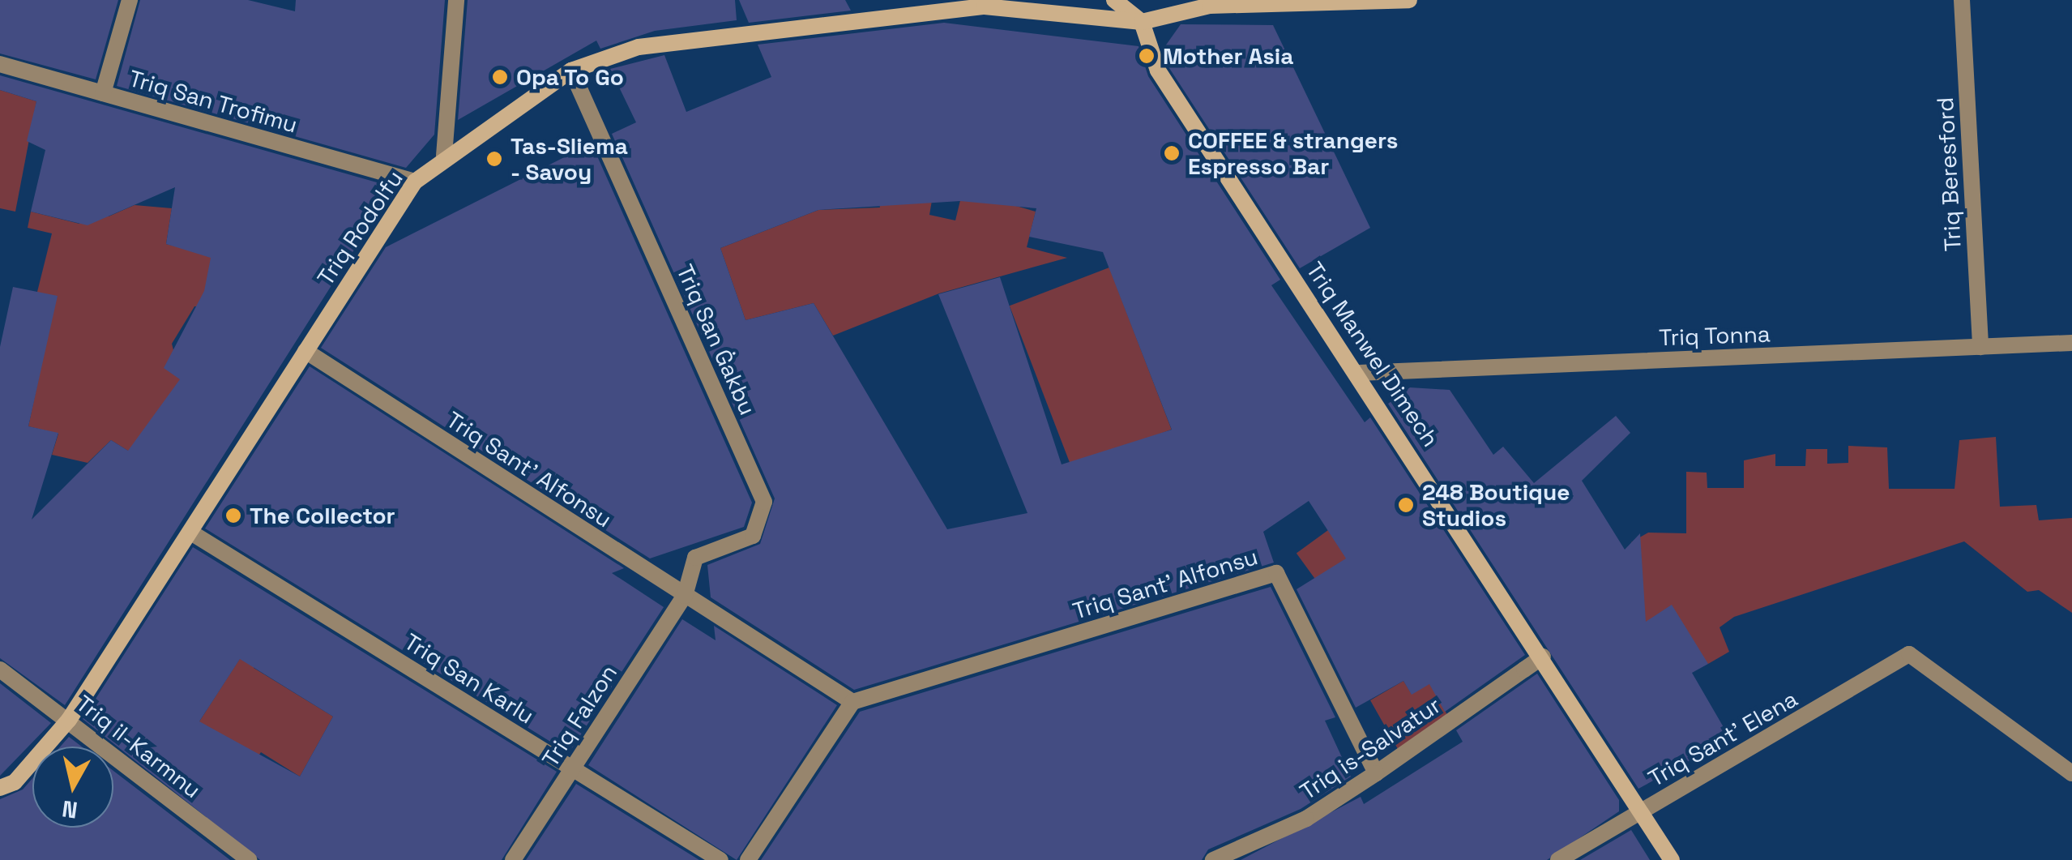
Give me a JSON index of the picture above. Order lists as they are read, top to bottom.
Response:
{
  "streets": {
    "street": [
      "Triq San Trofimu",
      "Triq Beresford",
      "Triq Rodolfu",
      "Triq Tonna",
      "Triq San Ġakbu",
      "Triq Manwel Dimech",
      "Triq Sant' Alfonsu",
      "Triq San Karlu",
      "Triq Falzon",
      "Triq Sant' Elena",
      "Triq il-Karmnu",
      "Triq is-Salvatur"
    ]
  },
  "crossings": [
    ["Triq San Trofimu", "Triq Rodolfu"],
    ["Triq Beresford", "Triq Tonna"],
    ["Triq Rodolfu", "Triq San Ġakbu"],
    ["Triq Rodolfu", "Triq Manwel Dimech"],
    ["Triq Rodolfu", "Triq Sant' Alfonsu"],
    ["Triq Rodolfu", "Triq San Karlu"],
    ["Triq Rodolfu", "Triq il-Karmnu"],
    ["Triq Tonna", "Triq Manwel Dimech"],
    ["Triq San Ġakbu", "Triq Sant' Alfonsu"],
    ["Triq San Ġakbu", "Triq Falzon"],
    ["Triq Manwel Dimech", "Triq Sant' Elena"],
    ["Triq Manwel Dimech", "Triq is-Salvatur"],
    ["Triq Sant' Alfonsu", "Triq Falzon"],
    ["Triq Sant' Alfonsu", "Triq is-Salvatur"],
    ["Triq San Karlu", "Triq Falzon"]
  ],
  "places": [
    "Mother Asia",
    "Opa To Go",
    "COFFEE & strangers Espresso Bar",
    "Tas-Sliema - Savoy",
    "248 Boutique Studios",
    "The Collector"
  ],
  "north": "bottom"
}
